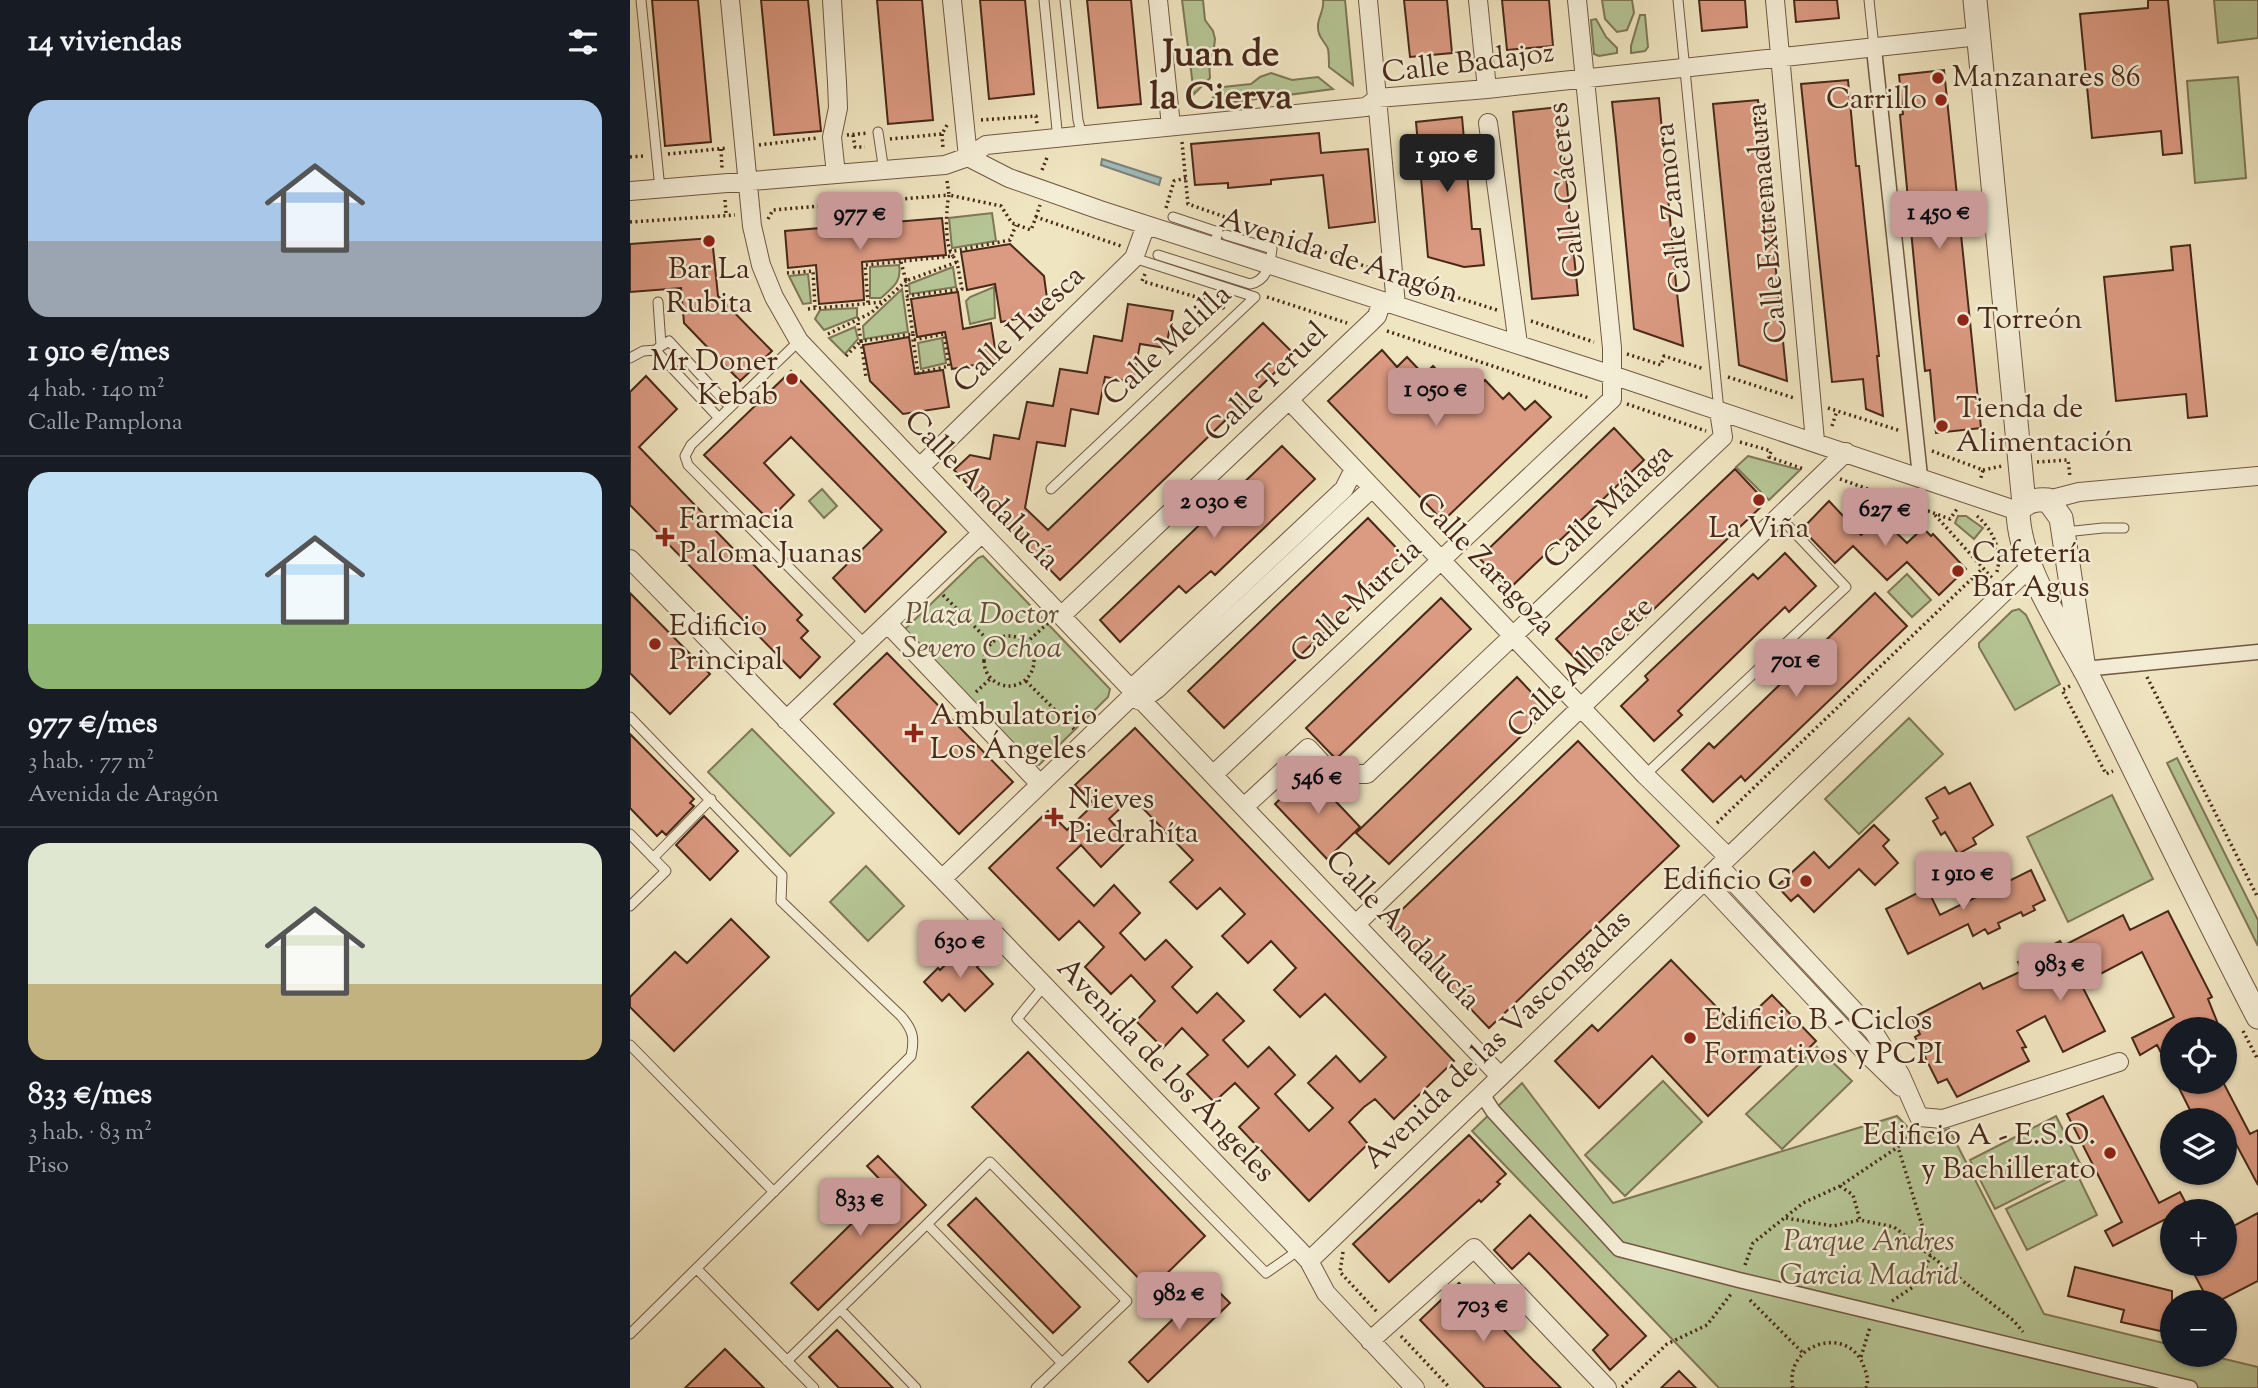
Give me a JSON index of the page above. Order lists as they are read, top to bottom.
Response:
{
  "streets": {
    "street": [
      "Calle Badajoz",
      "Calle Cáceres",
      "Calle Extremadura",
      "Avenida de Aragón",
      "Calle Huesca",
      "Calle Teruel",
      "Calle Andalucía",
      "Calle Málaga",
      "Calle Zaragoza",
      "Calle Murcia",
      "Calle Albacete",
      "Avenida de las Vascongadas",
      "Avenida de los Ángeles"
    ],
    "lane": ["Calle Zamora", "Calle Melilla"]
  },
  "crossings": [
    ["Calle Badajoz", "Calle Cáceres"],
    ["Calle Badajoz", "Calle Zamora"],
    ["Calle Badajoz", "Calle Extremadura"],
    ["Calle Badajoz", "Avenida de Aragón"],
    ["Calle Cáceres", "Avenida de Aragón"],
    ["Calle Cáceres", "Calle Murcia"],
    ["Calle Zamora", "Avenida de Aragón"],
    ["Calle Zamora", "Calle Málaga"],
    ["Calle Extremadura", "Avenida de Aragón"],
    ["Avenida de Aragón", "Calle Huesca"],
    ["Avenida de Aragón", "Calle Teruel"],
    ["Avenida de Aragón", "Calle Málaga"],
    ["Avenida de Aragón", "Calle Murcia"],
    ["Avenida de Aragón", "Calle Albacete"],
    ["Calle Huesca", "Calle Melilla"],
    ["Calle Huesca", "Calle Andalucía"],
    ["Calle Teruel", "Calle Andalucía"],
    ["Calle Teruel", "Calle Zaragoza"],
    ["Calle Andalucía", "Calle Murcia"],
    ["Calle Andalucía", "Calle Albacete"],
    ["Calle Andalucía", "Avenida de las Vascongadas"],
    ["Calle Málaga", "Calle Zaragoza"],
    ["Calle Zaragoza", "Calle Murcia"],
    ["Calle Zaragoza", "Calle Albacete"],
    ["Calle Zaragoza", "Avenida de las Vascongadas"],
    ["Avenida de las Vascongadas", "Avenida de los Ángeles"]
  ],
  "districts": ["Juan de la Cierva"],
  "parks": ["Plaza Doctor Severo Ochoa", "Parque Andres Garcia Madrid"],
  "places": {
    "other": [
      "Manzanares 86",
      "Carrillo",
      "Bar La Rubita",
      "Torreón",
      "Mr Doner Kebab",
      "Tienda de Alimentación",
      "La Viña",
      "Cafetería Bar Agus",
      "Edificio Principal",
      "Edificio G",
      "Edificio B - Ciclos Formativos y PCPI",
      "Edificio A - E.S.O. y Bachillerato"
    ],
    "health": ["Farmacia Paloma Juanas", "Ambulatorio Los Ángeles", "Nieves Piedrahíta"]
  },
  "page": {
    "heading": "14 viviendas",
    "list": [
      {
        "name": "1 910 €/mes",
        "note": "4 hab. · 140 m² · Calle Pamplona"
      },
      {
        "name": "977 €/mes",
        "note": "3 hab. · 77 m² · Avenida de Aragón"
      },
      {
        "name": "833 €/mes",
        "note": "3 hab. · 83 m² · Piso"
      }
    ],
    "price": [
      "1 910 €",
      "1 450 €",
      "977 €",
      "1 050 €",
      "2 030 €",
      "627 €",
      "701 €",
      "546 €",
      "1 910 €",
      "630 €",
      "983 €",
      "833 €",
      "982 €",
      "703 €"
    ],
    "map_buttons": ["+", "−"]
  }
}
